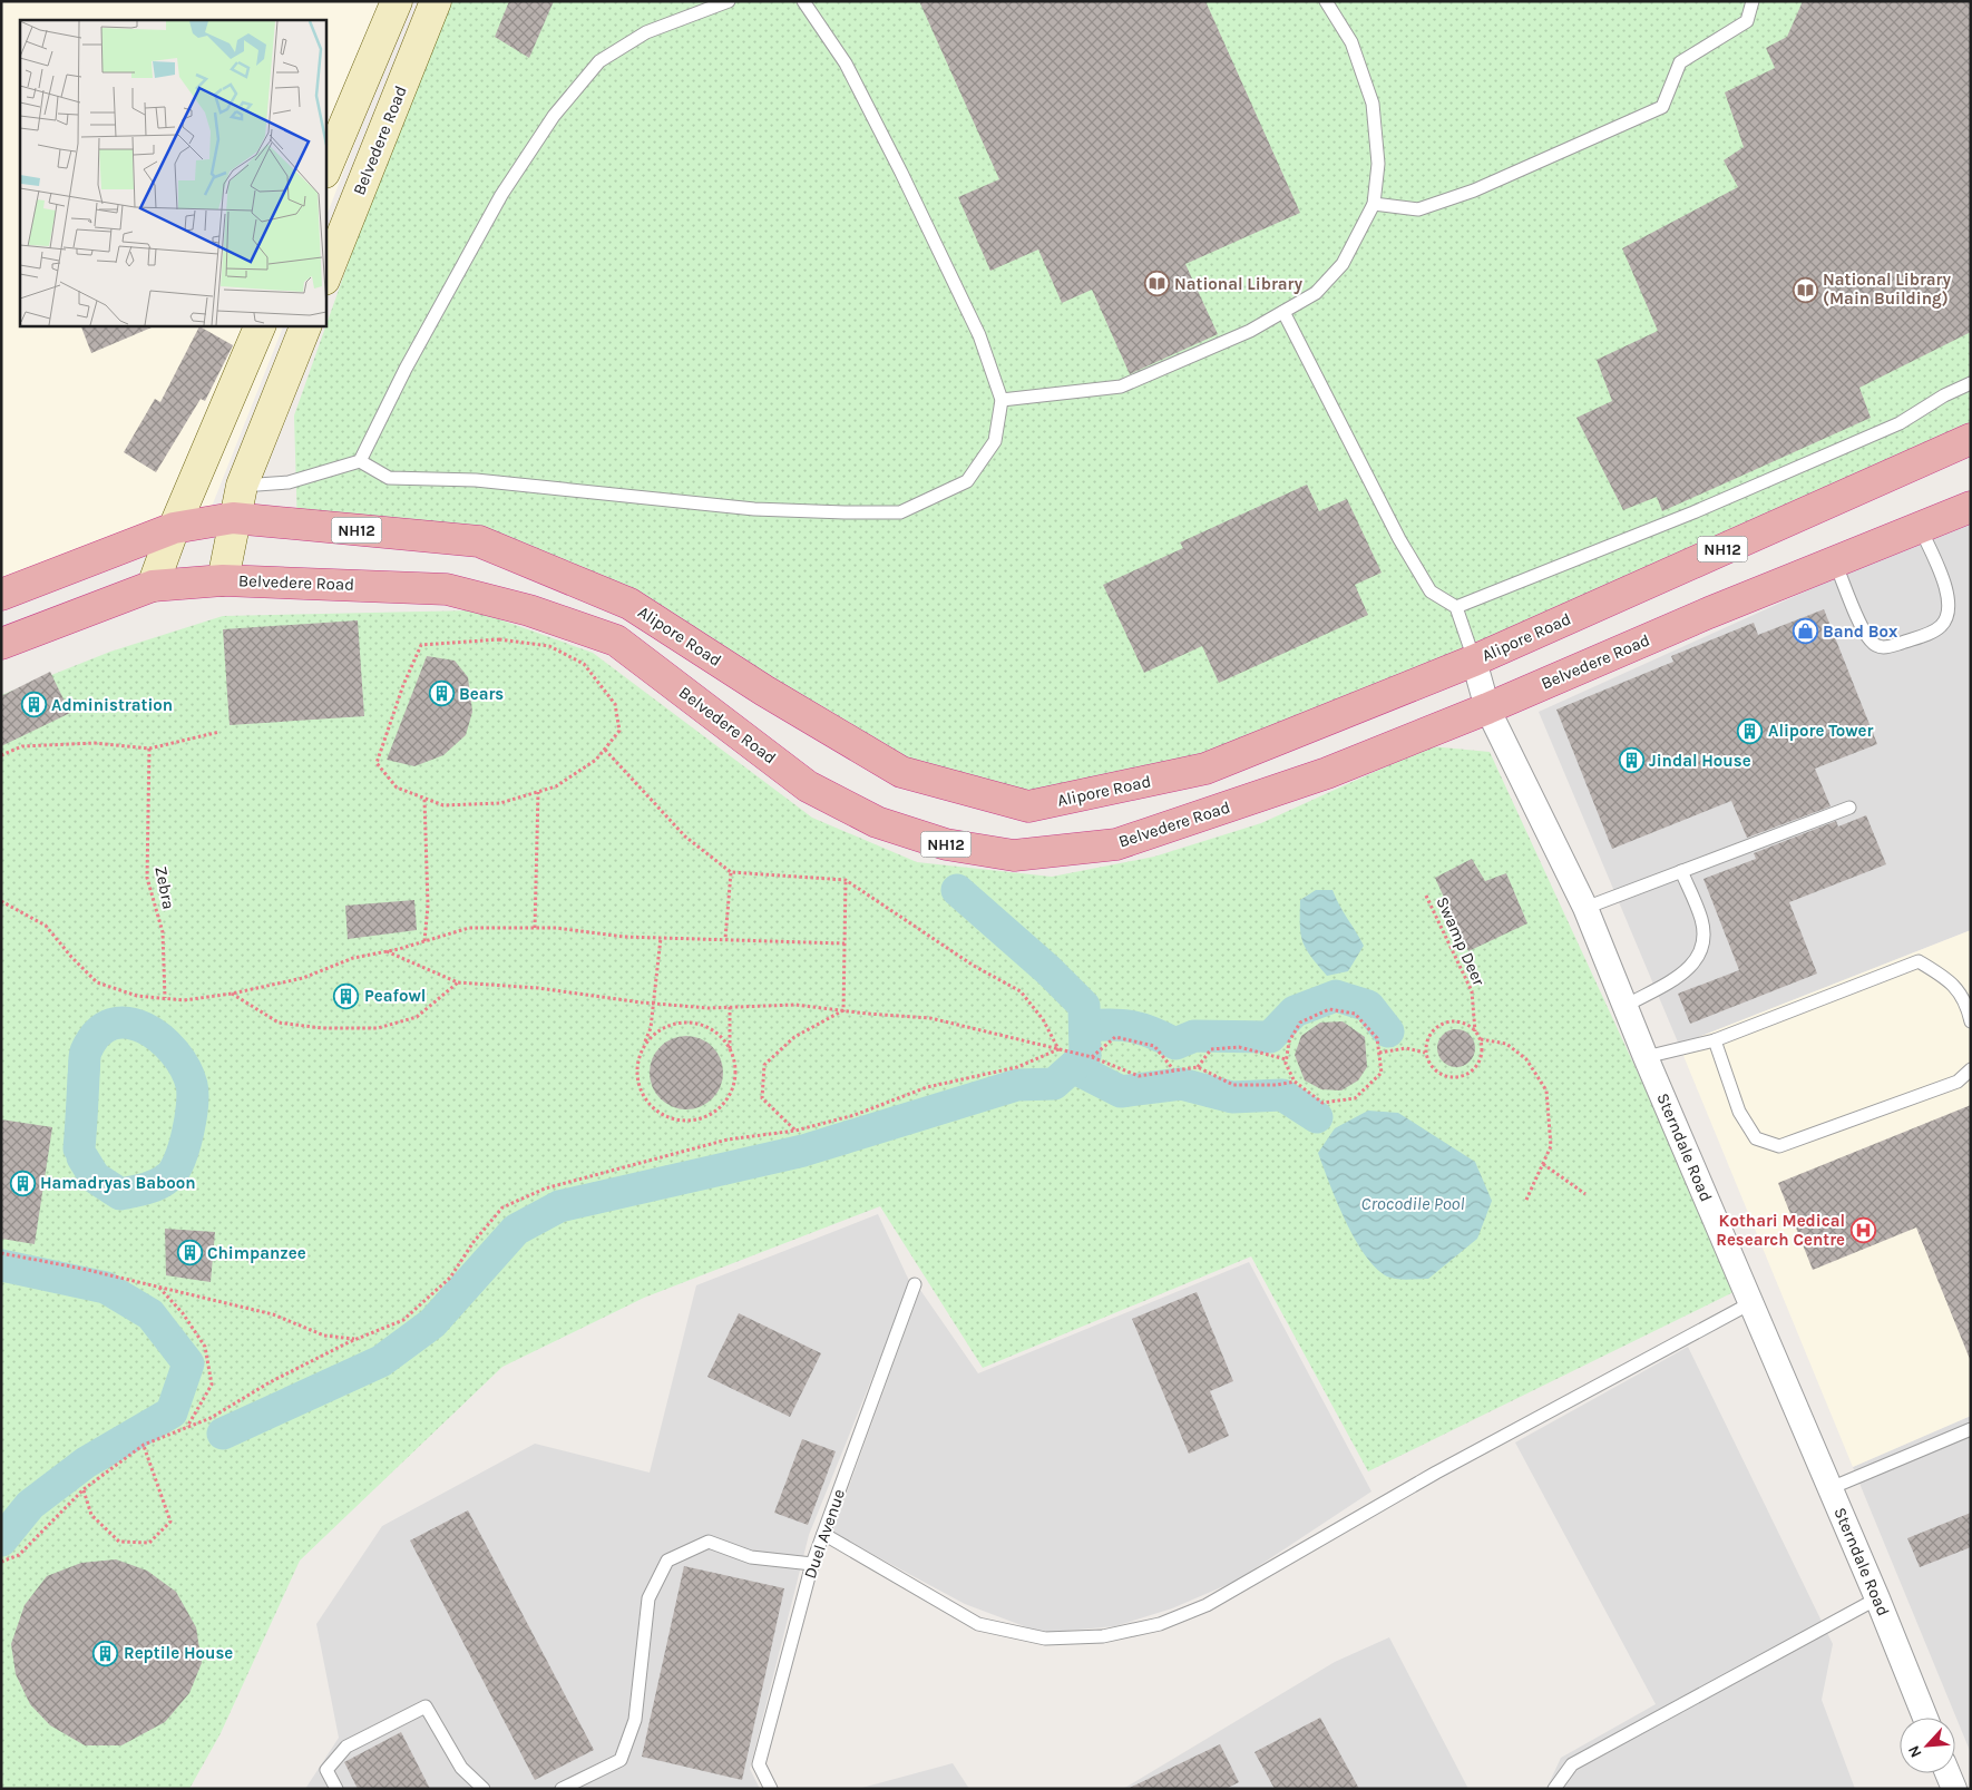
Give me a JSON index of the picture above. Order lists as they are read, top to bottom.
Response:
{
  "streets": {
    "highway": ["Belvedere Road", "NH12", "Alipore Road"],
    "street": ["Sterndale Road"],
    "lane": ["Duel Avenue"],
    "path": ["Zebra", "Swamp Deer"]
  },
  "crossings": [
    ["Belvedere Road", "Sterndale Road"],
    ["NH12", "Alipore Road"],
    ["Alipore Road", "Sterndale Road"]
  ],
  "water": ["Crocodile Pool"],
  "places": {
    "library": ["National Library", "National Library (Main Building)"],
    "shop": ["Band Box"],
    "building": [
      "Bears",
      "Administration",
      "Alipore Tower",
      "Jindal House",
      "Peafowl",
      "Hamadryas Baboon",
      "Chimpanzee",
      "Reptile House"
    ],
    "hospital": ["Kothari Medical Research Centre"]
  },
  "north": "bottom left"
}
